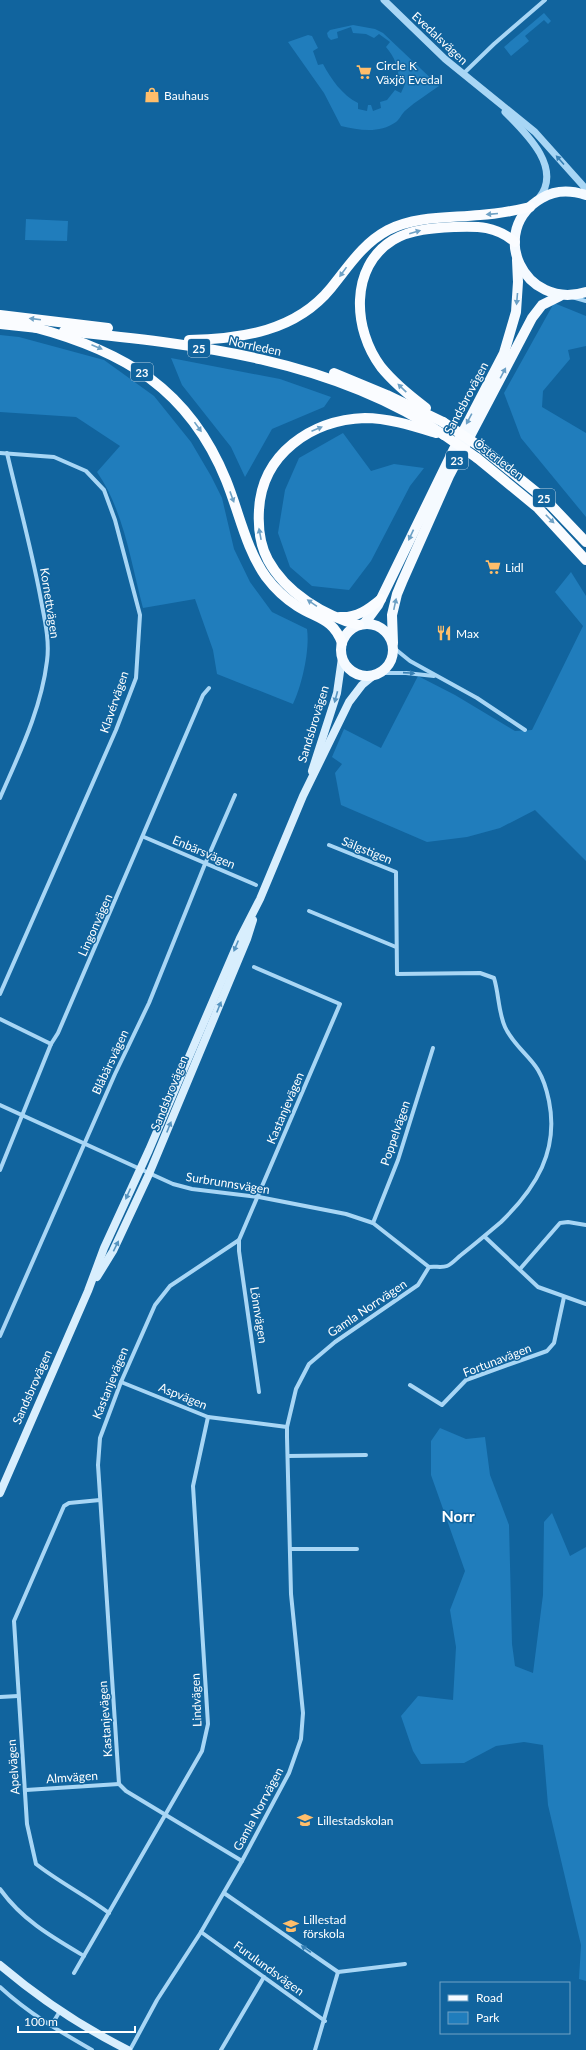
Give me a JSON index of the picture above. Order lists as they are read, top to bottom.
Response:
{
  "streets": {
    "highway": [
      "Norrleden",
      "25",
      "23",
      "Österleden"
    ],
    "main road": ["Sandsbrovägen"],
    "street": [
      "Evedalsvägen",
      "Kornettvägen",
      "Klavérvägen",
      "Sälgstigen",
      "Enbärsvägen",
      "Lingonvägen",
      "Blåbärsvägen",
      "Kastanjevägen",
      "Poppelvägen",
      "Surbrunnsvägen",
      "Gamla Norrvägen",
      "Lönnvägen",
      "Fortunavägen",
      "Aspvägen",
      "Lindvägen",
      "Apelvägen",
      "Almvägen",
      "Furulundsvägen"
    ]
  },
  "crossings": [
    ["Evedalsvägen", "Sandsbrovägen"],
    ["Norrleden", "23"],
    ["Norrleden", "Österleden"],
    ["23", "Sandsbrovägen"],
    ["Sandsbrovägen", "Surbrunnsvägen"],
    ["Kornettvägen", "Klavérvägen"],
    ["Enbärsvägen", "Lingonvägen"],
    ["Enbärsvägen", "Blåbärsvägen"],
    ["Lingonvägen", "Surbrunnsvägen"],
    ["Blåbärsvägen", "Surbrunnsvägen"],
    ["Kastanjevägen", "Surbrunnsvägen"],
    ["Kastanjevägen", "Lönnvägen"],
    ["Kastanjevägen", "Aspvägen"],
    ["Kastanjevägen", "Apelvägen"],
    ["Kastanjevägen", "Almvägen"],
    ["Poppelvägen", "Surbrunnsvägen"],
    ["Surbrunnsvägen", "Gamla Norrvägen"],
    ["Gamla Norrvägen", "Aspvägen"],
    ["Gamla Norrvägen", "Furulundsvägen"],
    ["Aspvägen", "Lindvägen"],
    ["Lindvägen", "Apelvägen"],
    ["Apelvägen", "Almvägen"]
  ],
  "districts": ["Norr"],
  "places": {
    "supermarket": ["Circle K Växjö Evedal", "Lidl"],
    "shop": ["Bauhaus"],
    "restaurant": ["Max"],
    "school or university": ["Lillestadskolan", "Lillestad förskola"]
  },
  "legend": ["Road", "Park"],
  "scale_bar": "100 m"
}
